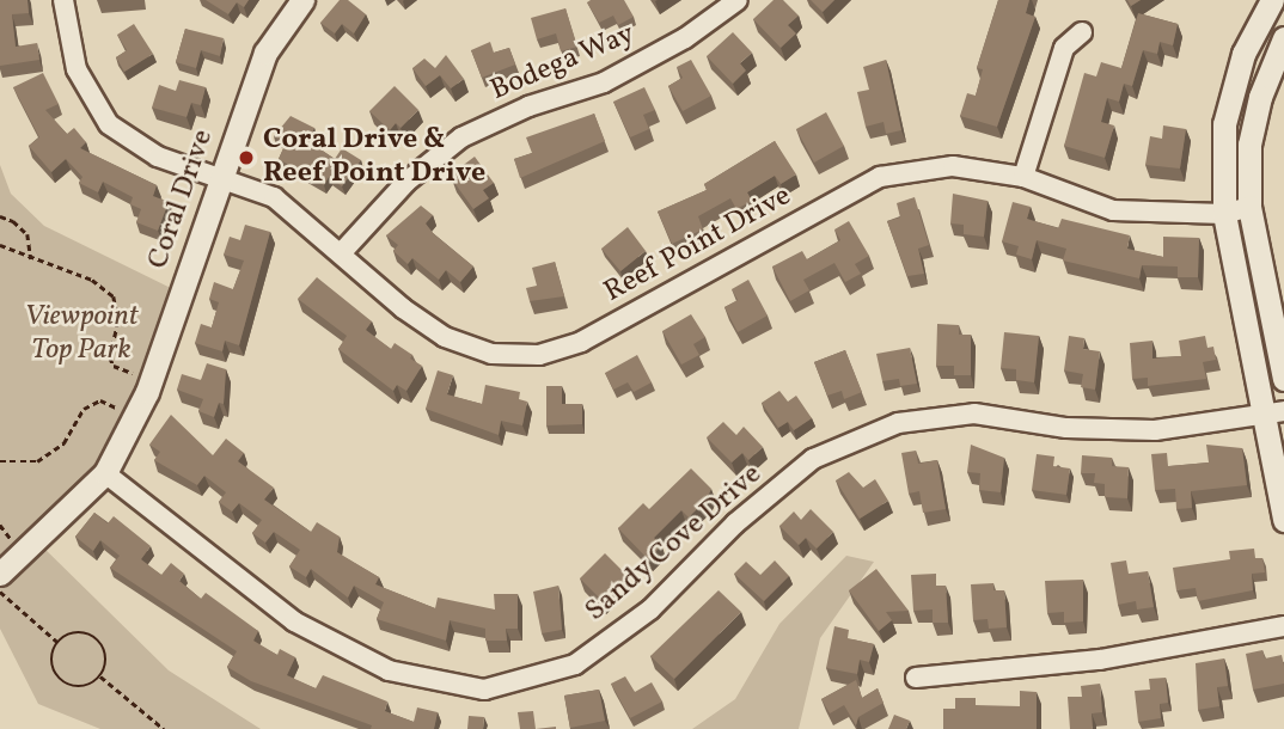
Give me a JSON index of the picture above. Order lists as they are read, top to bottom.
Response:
{
  "streets": {
    "street": [
      "Bodega Way",
      "Coral Drive",
      "Reef Point Drive",
      "Sandy Cove Drive"
    ]
  },
  "crossings": [
    ["Bodega Way", "Reef Point Drive"],
    ["Coral Drive", "Reef Point Drive"],
    ["Coral Drive", "Sandy Cove Drive"]
  ],
  "parks": ["Viewpoint Top Park"],
  "places": ["Coral Drive & Reef Point Drive"]
}
